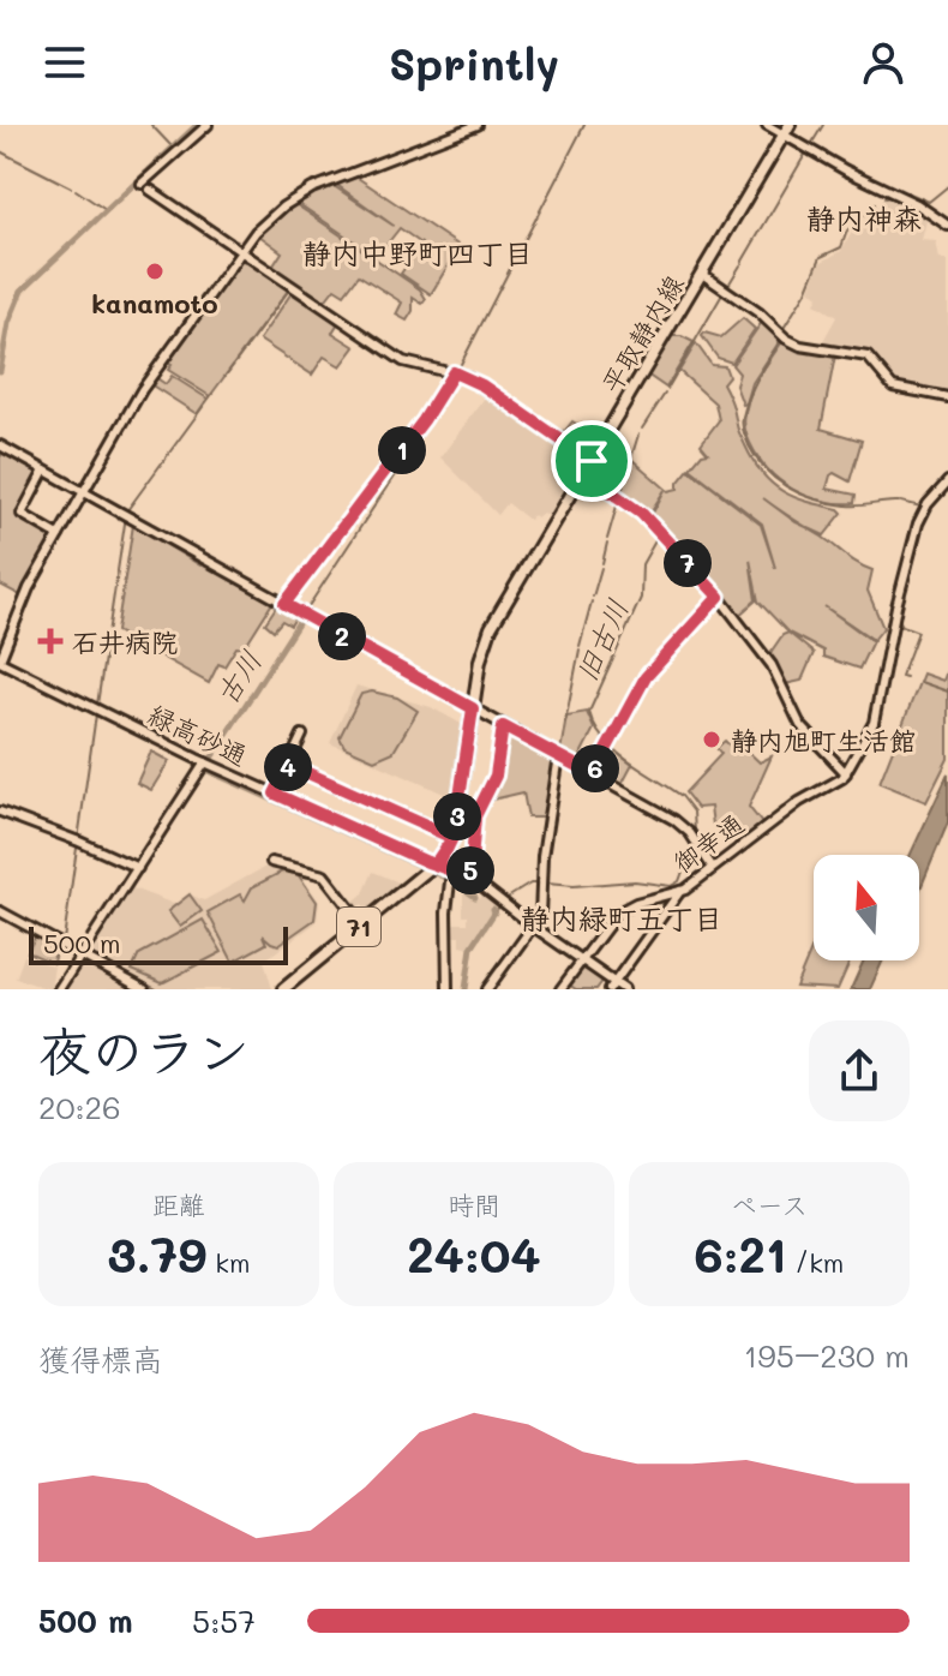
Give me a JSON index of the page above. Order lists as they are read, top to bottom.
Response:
{
  "streets": {
    "main road": ["平取静内線", "71"],
    "street": ["緑高砂通", "御幸通"]
  },
  "crossings": [
    ["平取静内線", "緑高砂通"],
    ["緑高砂通", "御幸通"]
  ],
  "districts": ["静内神森", "静内中野町四丁目", "静内緑町五丁目"],
  "water": ["旧古川", "古川"],
  "places": {
    "other": ["kanamoto", "静内旭町生活館"],
    "health": ["石井病院"]
  },
  "scale_bar": "500 m",
  "north": "top",
  "page": {
    "header": "Sprintly",
    "pins": [
      "1",
      "7",
      "2",
      "4",
      "6",
      "3",
      "5"
    ],
    "scale": "500 m",
    "heading": ["夜のラン", "20:26"],
    "stats": [
      ["距離", "3.79 km"],
      ["時間", "24:04"],
      ["ペース", "6:21 /km"]
    ],
    "chart": ["獲得標高", "195–230 m"],
    "list": [
      {
        "name": "500 m",
        "note": "5:57"
      }
    ]
  }
}
